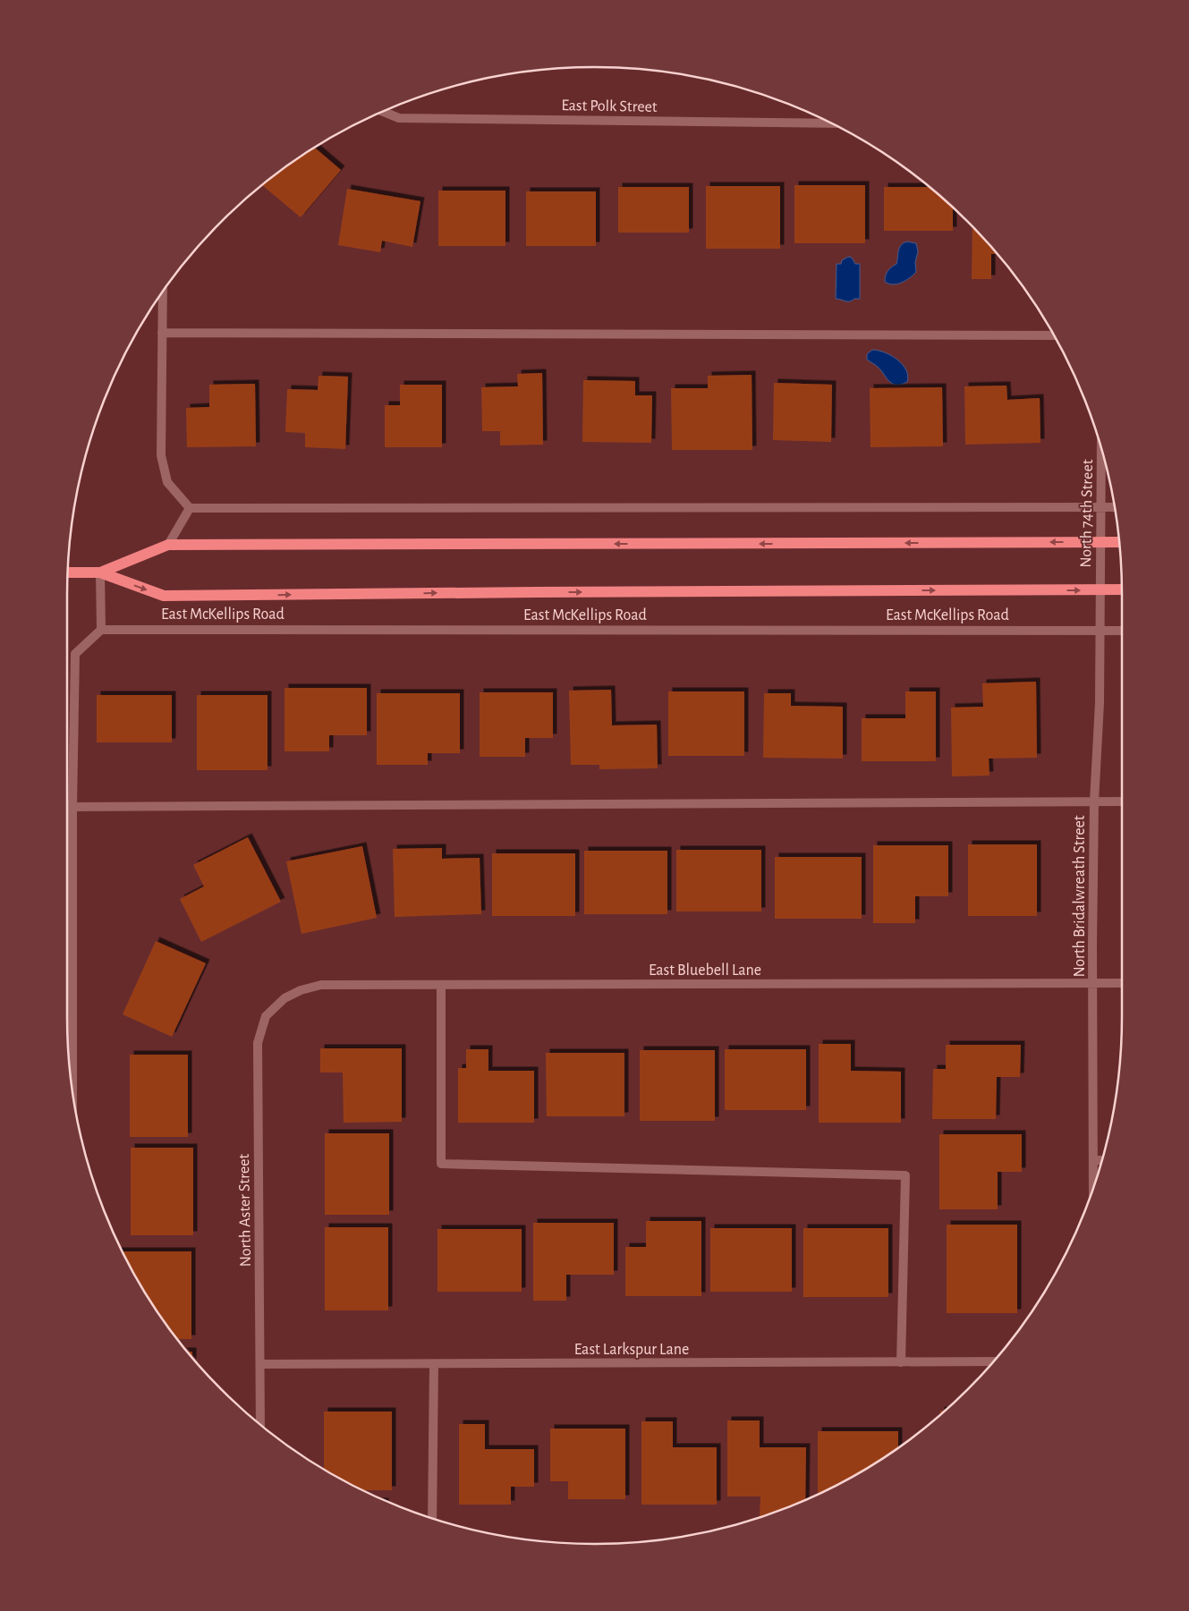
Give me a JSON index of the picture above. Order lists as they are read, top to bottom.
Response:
{
  "streets": {
    "main road": ["East McKellips Road"],
    "street": [
      "East Polk Street",
      "North 74th Street",
      "North Bridalwreath Street",
      "East Bluebell Lane",
      "North Aster Street",
      "East Larkspur Lane"
    ]
  },
  "crossings": [
    ["North 74th Street", "East McKellips Road"],
    ["North 74th Street", "North Bridalwreath Street"],
    ["East McKellips Road", "North Bridalwreath Street"],
    ["North Bridalwreath Street", "East Bluebell Lane"],
    ["East Bluebell Lane", "North Aster Street"],
    ["North Aster Street", "East Larkspur Lane"]
  ]
}
